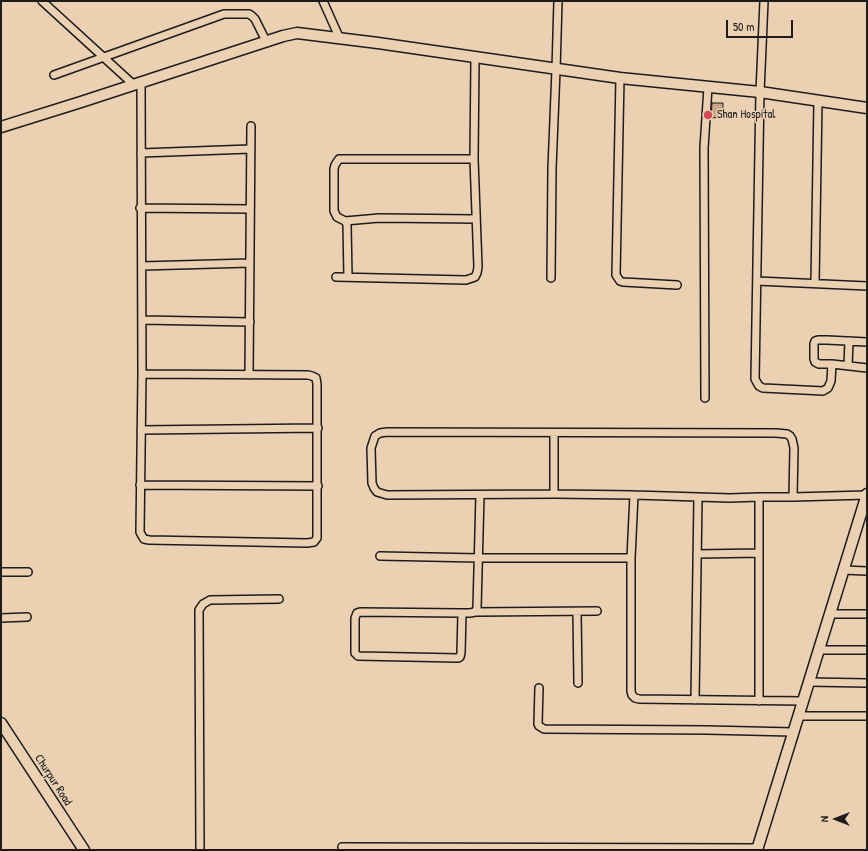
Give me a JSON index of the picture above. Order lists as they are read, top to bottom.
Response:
{
  "streets": {
    "street": ["Churpur Road"]
  },
  "places": ["Shan Hospital"],
  "scale_bar": "50 m",
  "north": "left"
}
